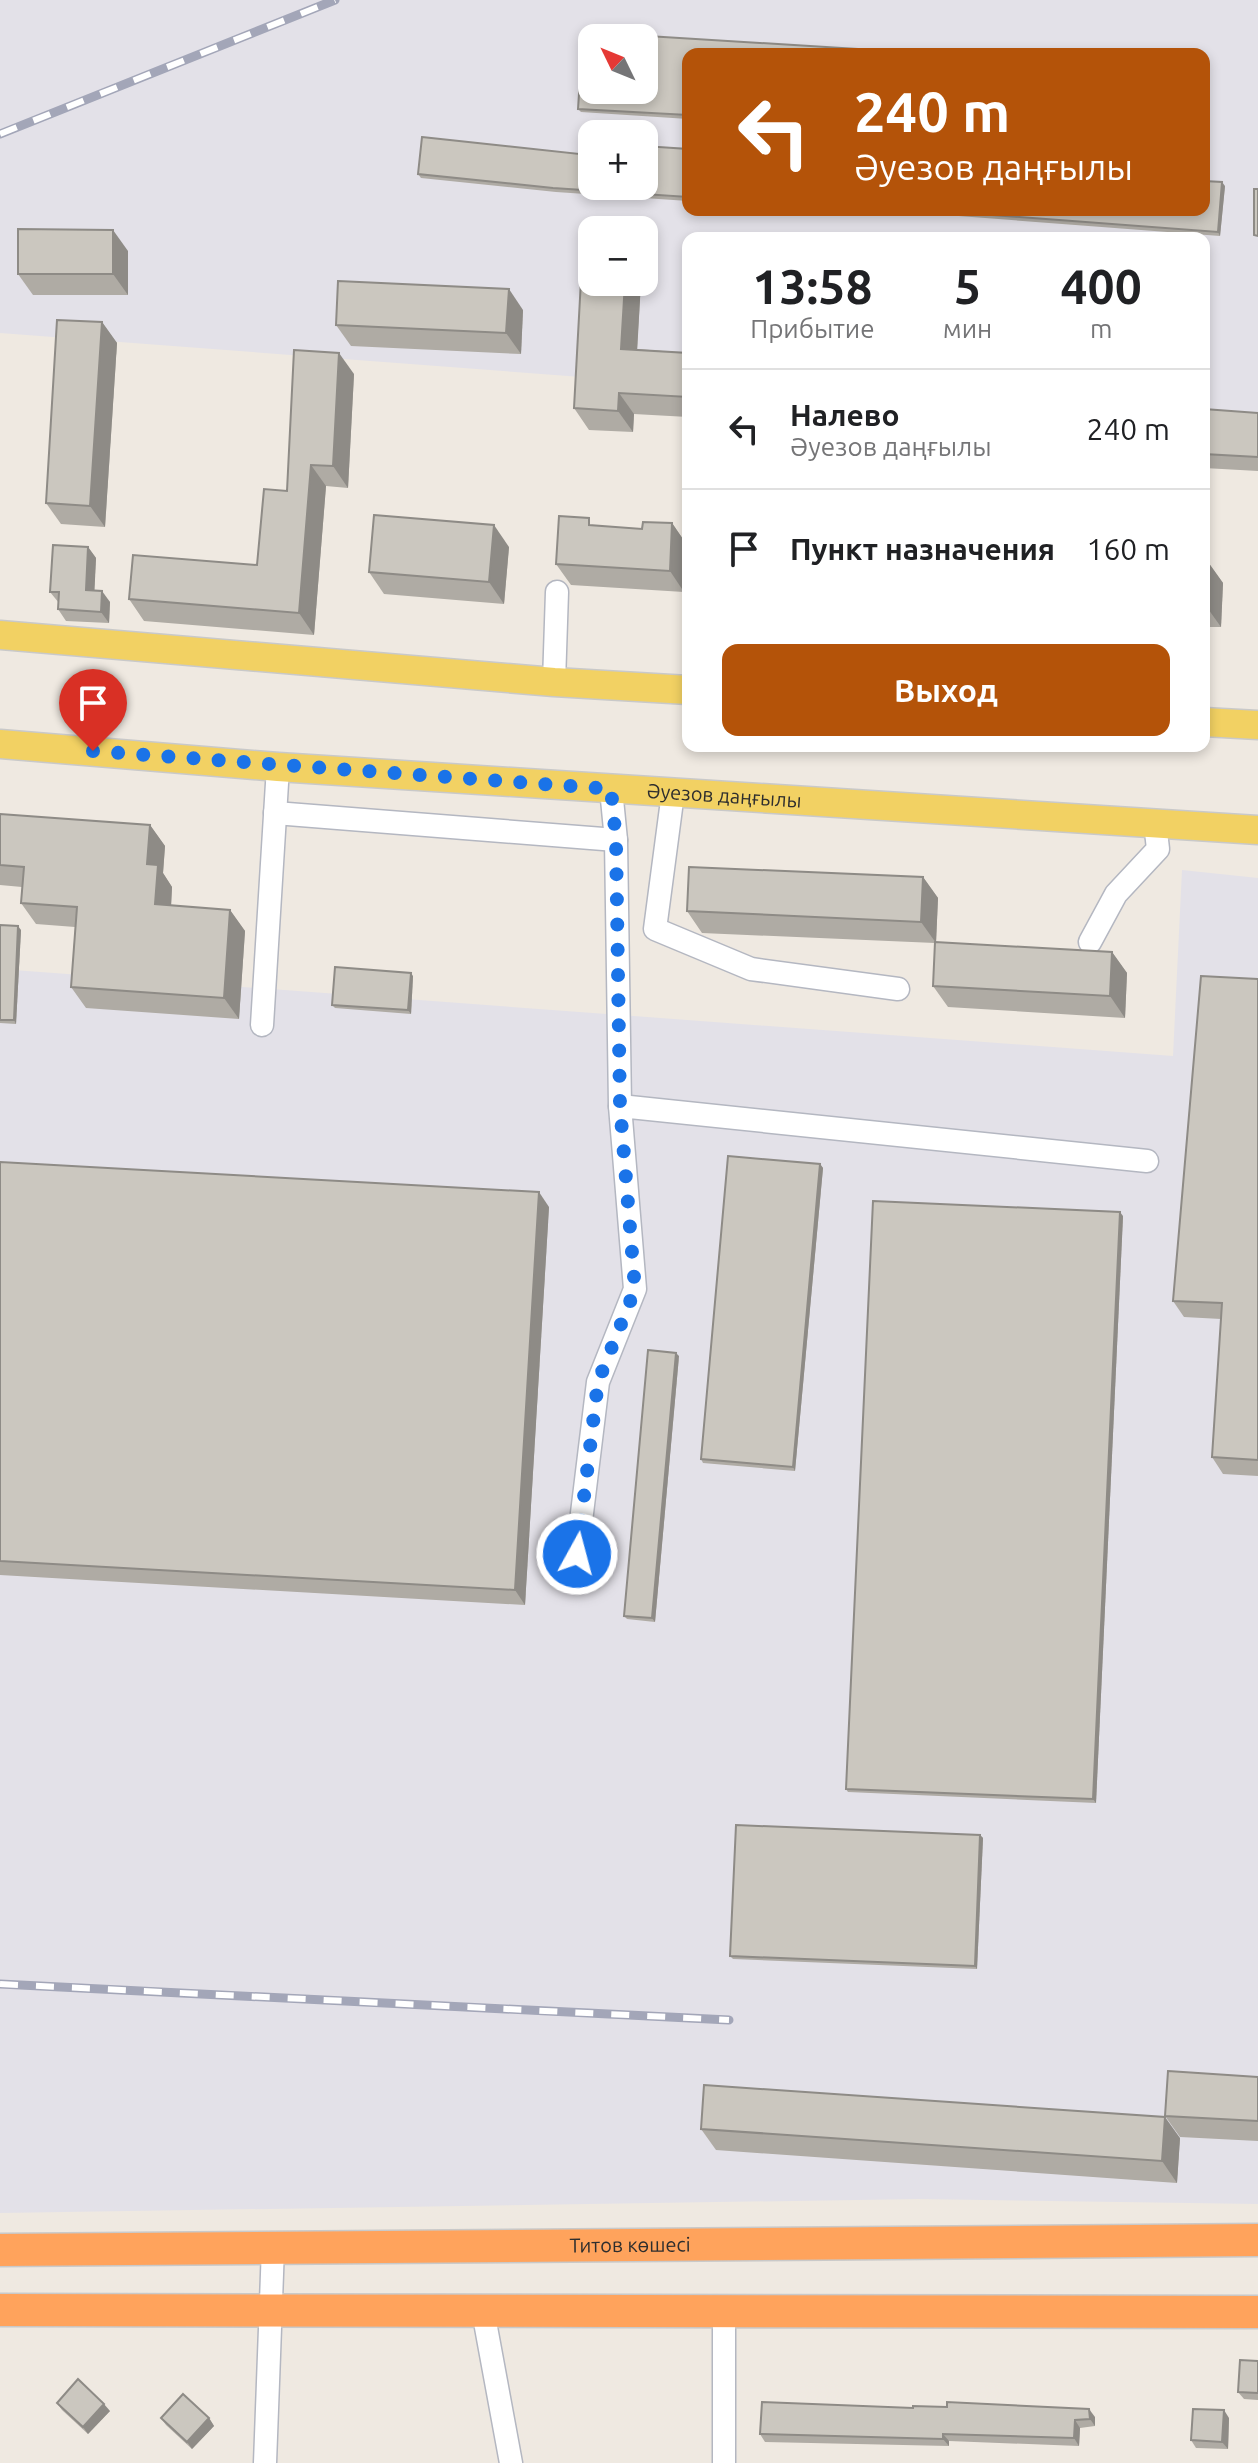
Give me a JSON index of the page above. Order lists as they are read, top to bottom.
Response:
{
  "streets": {
    "highway": ["Титов көшесі"],
    "main road": ["Әуезов даңғылы"]
  },
  "north": "top left",
  "page": {
    "map_buttons": ["+", "−"],
    "turn": ["240 m", "Әуезов даңғылы"],
    "eta": [
      "13:58",
      "Прибытие",
      "5",
      "мин",
      "400",
      "m"
    ],
    "list": [
      {
        "name": "Налево",
        "note": "Әуезов даңғылы",
        "value": "240 m"
      },
      {
        "name": "Пункт назначения",
        "value": "160 m"
      }
    ],
    "buttons": "Выход"
  }
}
